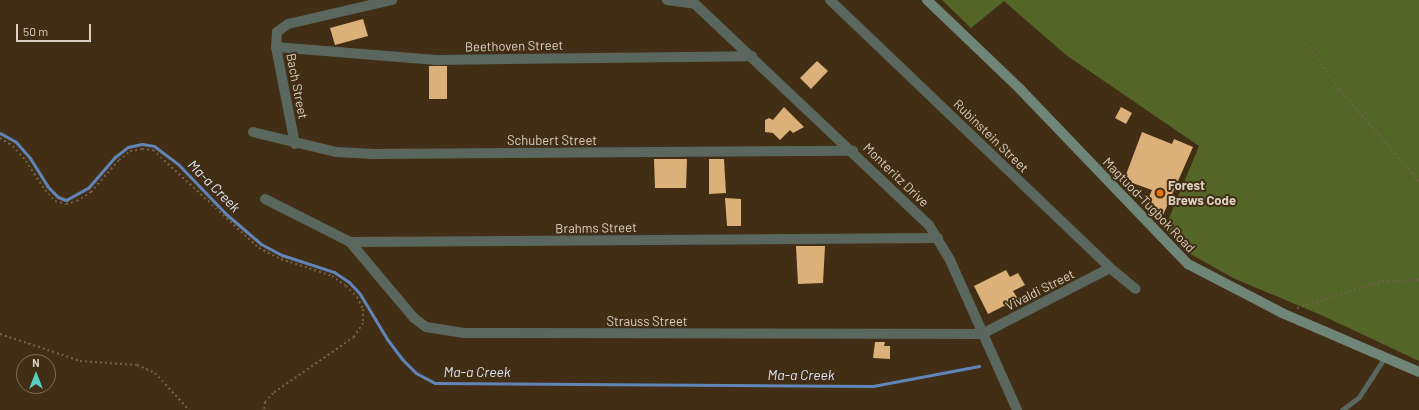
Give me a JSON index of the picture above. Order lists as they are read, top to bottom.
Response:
{
  "streets": {
    "main road": ["Magtuod-Tugbok Road"],
    "street": [
      "Beethoven Street",
      "Bach Street",
      "Rubinstein Street",
      "Schubert Street",
      "Monteritz Drive",
      "Brahms Street",
      "Vivaldi Street",
      "Strauss Street"
    ]
  },
  "crossings": [
    ["Beethoven Street", "Bach Street"],
    ["Beethoven Street", "Monteritz Drive"],
    ["Bach Street", "Schubert Street"],
    ["Rubinstein Street", "Vivaldi Street"],
    ["Schubert Street", "Monteritz Drive"],
    ["Monteritz Drive", "Brahms Street"],
    ["Monteritz Drive", "Vivaldi Street"],
    ["Monteritz Drive", "Strauss Street"],
    ["Brahms Street", "Strauss Street"],
    ["Vivaldi Street", "Strauss Street"]
  ],
  "water": ["Ma-a Creek"],
  "places": ["Forest Brews Code"],
  "scale_bar": "50 m",
  "north": "top"
}
